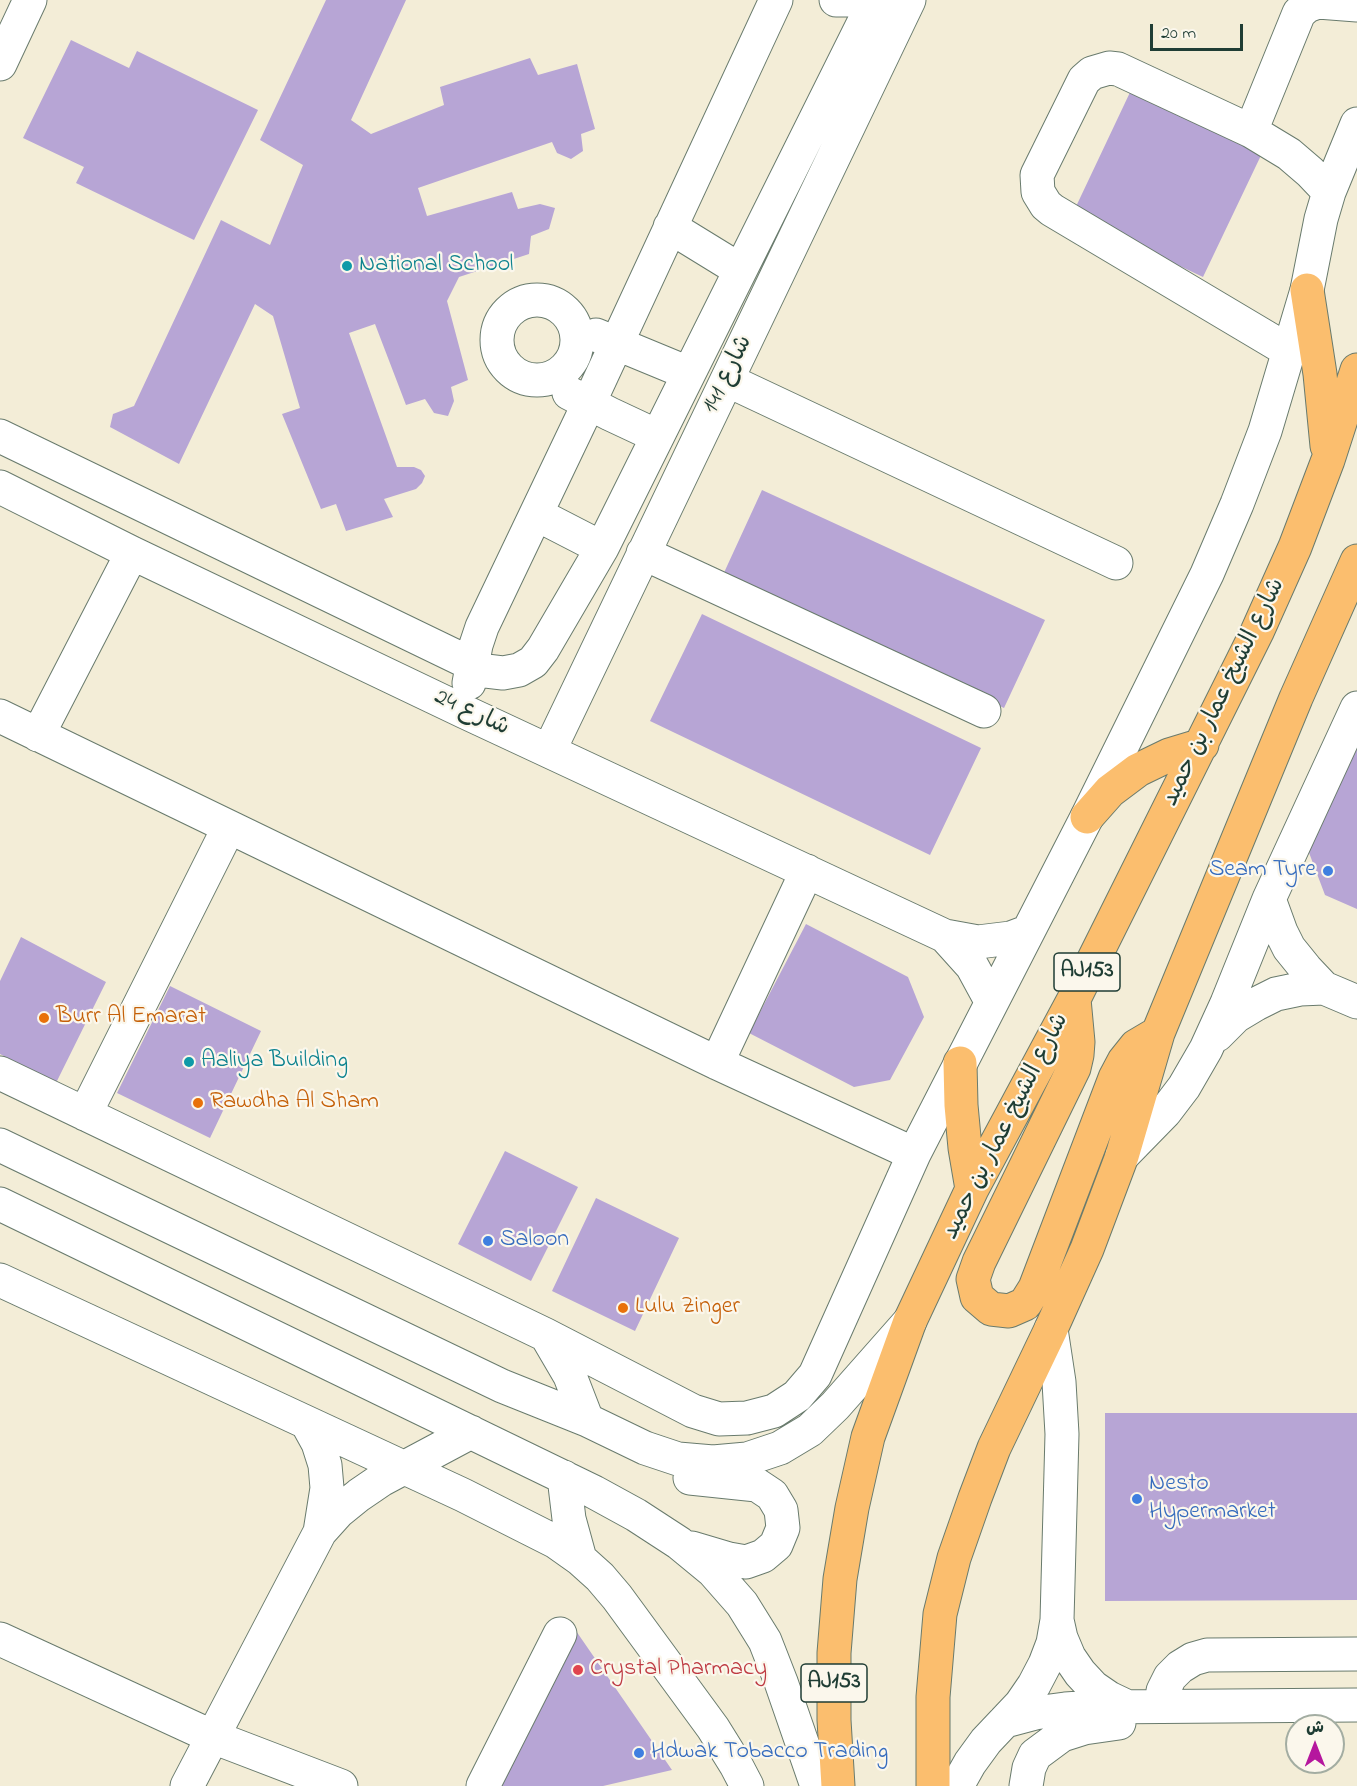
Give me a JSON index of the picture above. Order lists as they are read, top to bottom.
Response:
{
  "streets": {
    "main road": ["شارع الشيخ عمار بن حميد", "AJ153"],
    "street": ["شارع 141", "شارع 24"]
  },
  "crossings": [
    ["شارع 141", "شارع 24"]
  ],
  "places": [
    "National School",
    "Seam Tyre",
    "Burr Al Emarat",
    "Aaliya Building",
    "Rawdha Al Sham",
    "Saloon",
    "Lulu Zinger",
    "Nesto Hypermarket",
    "Crystal Pharmacy",
    "Hdwak Tobacco Trading"
  ],
  "scale_bar": "20 m",
  "north": "top"
}
